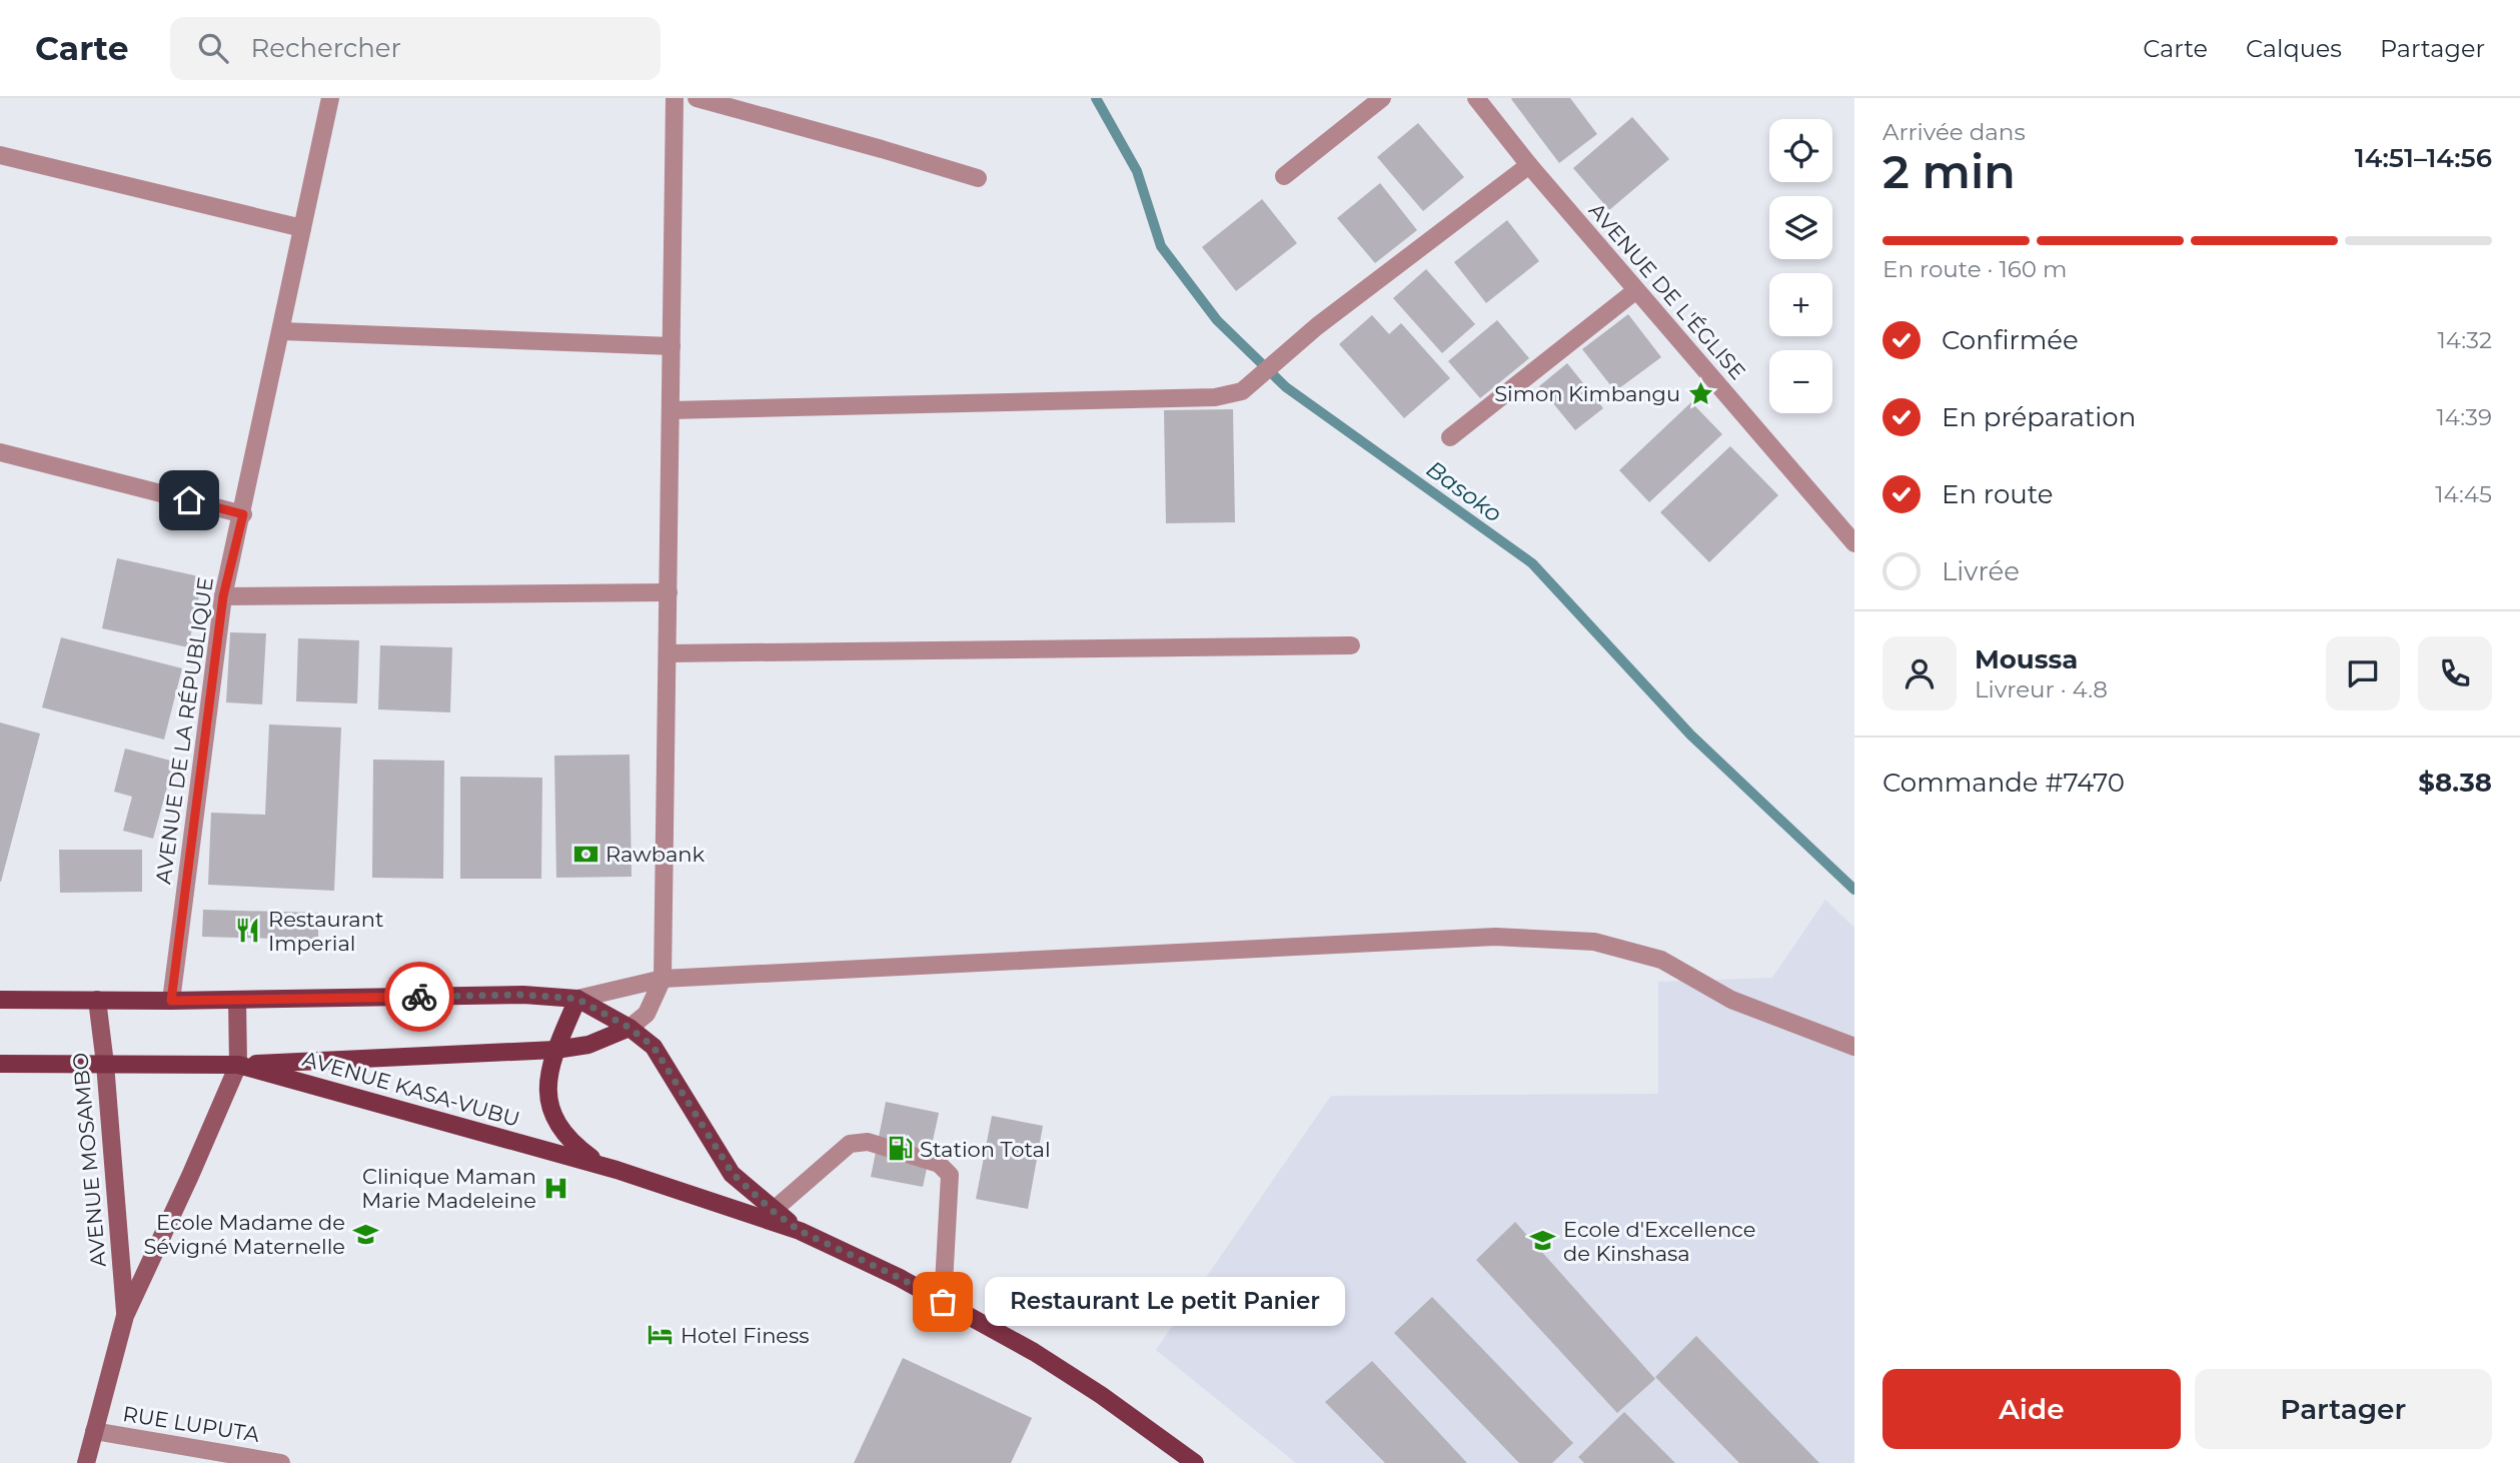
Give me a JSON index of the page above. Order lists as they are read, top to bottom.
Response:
{
  "streets": {
    "main road": ["AVENUE KASA-VUBU"],
    "street": [
      "AVENUE DE L'ÉGLISE",
      "AVENUE DE LA RÉPUBLIQUE",
      "AVENUE MOSAMBO",
      "RUE LUPUTA"
    ]
  },
  "crossings": [
    ["AVENUE DE LA RÉPUBLIQUE", "AVENUE KASA-VUBU"],
    ["AVENUE KASA-VUBU", "AVENUE MOSAMBO"],
    ["AVENUE MOSAMBO", "RUE LUPUTA"]
  ],
  "water": ["Basoko"],
  "places": {
    "place": ["Simon Kimbangu"],
    "bank": ["Rawbank"],
    "restaurant": ["Restaurant Imperial"],
    "fuel station": ["Station Total"],
    "hospital": ["Clinique Maman Marie Madeleine"],
    "school or university": ["Ecole Madame de Sévigné Maternelle", "Ecole d'Excellence de Kinshasa"],
    "other": ["Restaurant Le petit Panier"],
    "hotel": ["Hotel Finess"]
  },
  "page": {
    "header": "Carte",
    "search": "Rechercher",
    "nav": ["Carte", "Calques", "Partager"],
    "heading": ["2 min", "Arrivée dans", "14:51–14:56"],
    "panel": [
      "Moussa",
      "Livreur · 4.8",
      "Commande #7470",
      "$8.38"
    ],
    "map_buttons": ["+", "−"],
    "bar": "En route · 160 m",
    "list": [
      ["Confirmée", "14:32"],
      ["En préparation", "14:39"],
      ["En route", "14:45"],
      "Livrée"
    ],
    "bubble": "Restaurant Le petit Panier",
    "buttons": ["Aide", "Partager"]
  }
}
